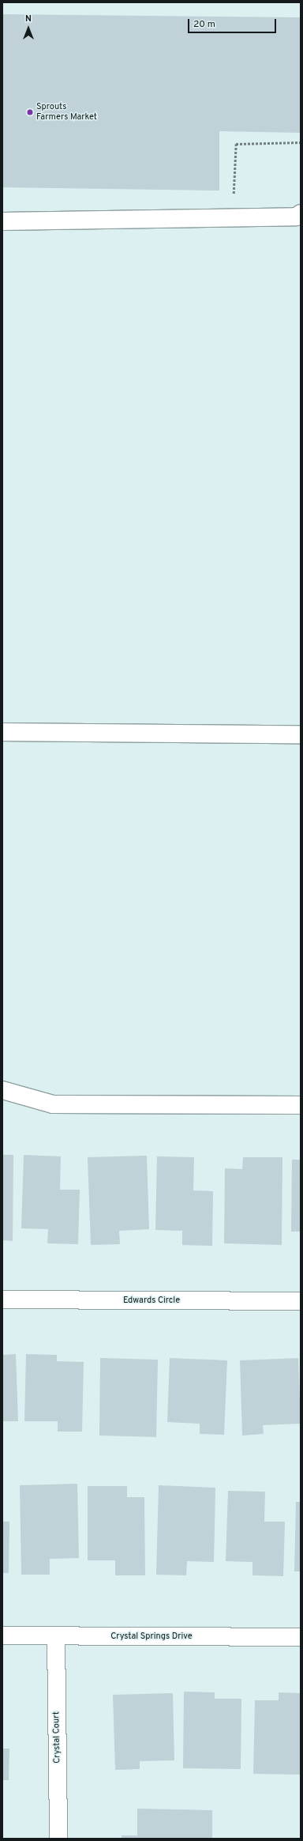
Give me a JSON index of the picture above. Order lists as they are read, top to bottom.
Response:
{
  "streets": {
    "street": ["Edwards Circle", "Crystal Springs Drive", "Crystal Court"]
  },
  "crossings": [
    ["Crystal Springs Drive", "Crystal Court"]
  ],
  "places": ["Sprouts Farmers Market"],
  "scale_bar": "20 m",
  "north": "top"
}
